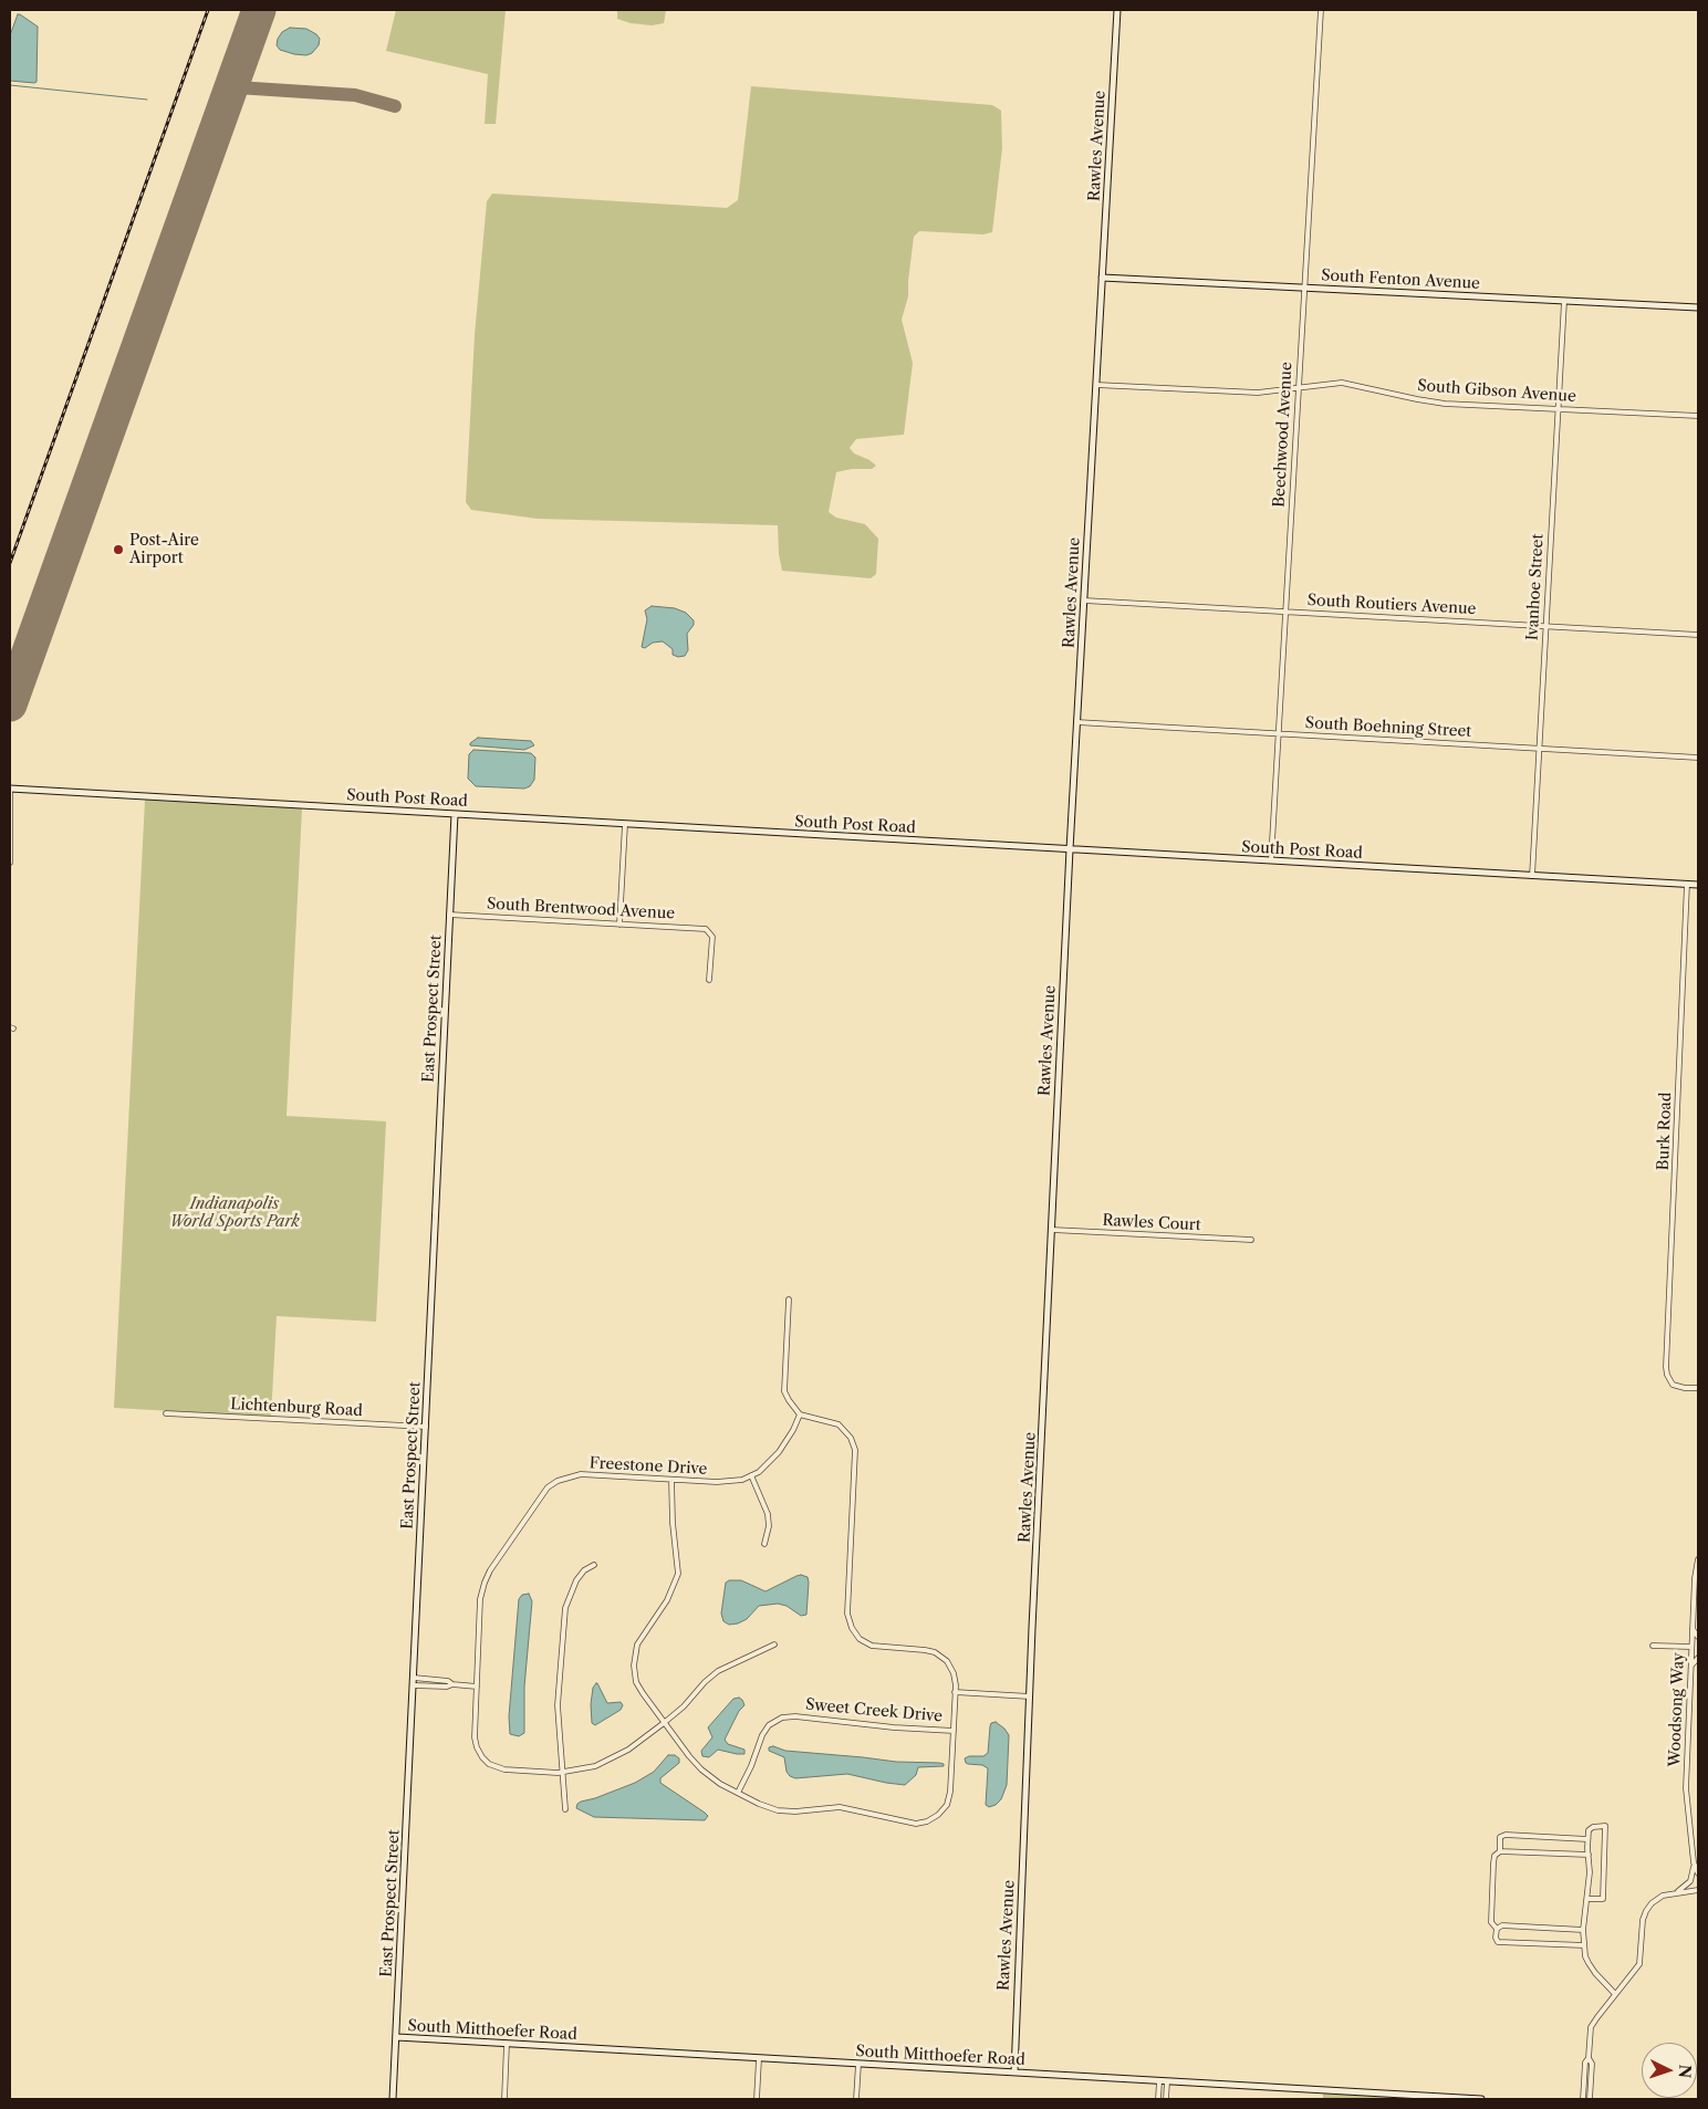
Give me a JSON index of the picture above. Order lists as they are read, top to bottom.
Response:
{
  "streets": {
    "street": [
      "Rawles Avenue",
      "South Fenton Avenue",
      "South Gibson Avenue",
      "Beechwood Avenue",
      "Ivanhoe Street",
      "South Routiers Avenue",
      "South Boehning Street",
      "South Post Road",
      "South Brentwood Avenue",
      "East Prospect Street",
      "Burk Road",
      "Rawles Court",
      "Lichtenburg Road",
      "Freestone Drive",
      "Woodsong Way",
      "Sweet Creek Drive",
      "South Mitthoefer Road"
    ]
  },
  "crossings": [
    ["Rawles Avenue", "South Fenton Avenue"],
    ["Rawles Avenue", "South Gibson Avenue"],
    ["Rawles Avenue", "South Routiers Avenue"],
    ["Rawles Avenue", "South Boehning Street"],
    ["Rawles Avenue", "South Post Road"],
    ["Rawles Avenue", "Rawles Court"],
    ["Rawles Avenue", "South Mitthoefer Road"],
    ["South Fenton Avenue", "Beechwood Avenue"],
    ["South Fenton Avenue", "Ivanhoe Street"],
    ["South Gibson Avenue", "Beechwood Avenue"],
    ["South Gibson Avenue", "Ivanhoe Street"],
    ["Beechwood Avenue", "South Routiers Avenue"],
    ["Beechwood Avenue", "South Boehning Street"],
    ["Beechwood Avenue", "South Post Road"],
    ["Ivanhoe Street", "South Routiers Avenue"],
    ["Ivanhoe Street", "South Boehning Street"],
    ["Ivanhoe Street", "South Post Road"],
    ["South Post Road", "East Prospect Street"],
    ["South Post Road", "Burk Road"],
    ["South Brentwood Avenue", "East Prospect Street"],
    ["East Prospect Street", "Lichtenburg Road"],
    ["East Prospect Street", "South Mitthoefer Road"]
  ],
  "parks": ["Indianapolis World Sports Park"],
  "places": ["Post-Aire Airport"],
  "north": "right"
}
